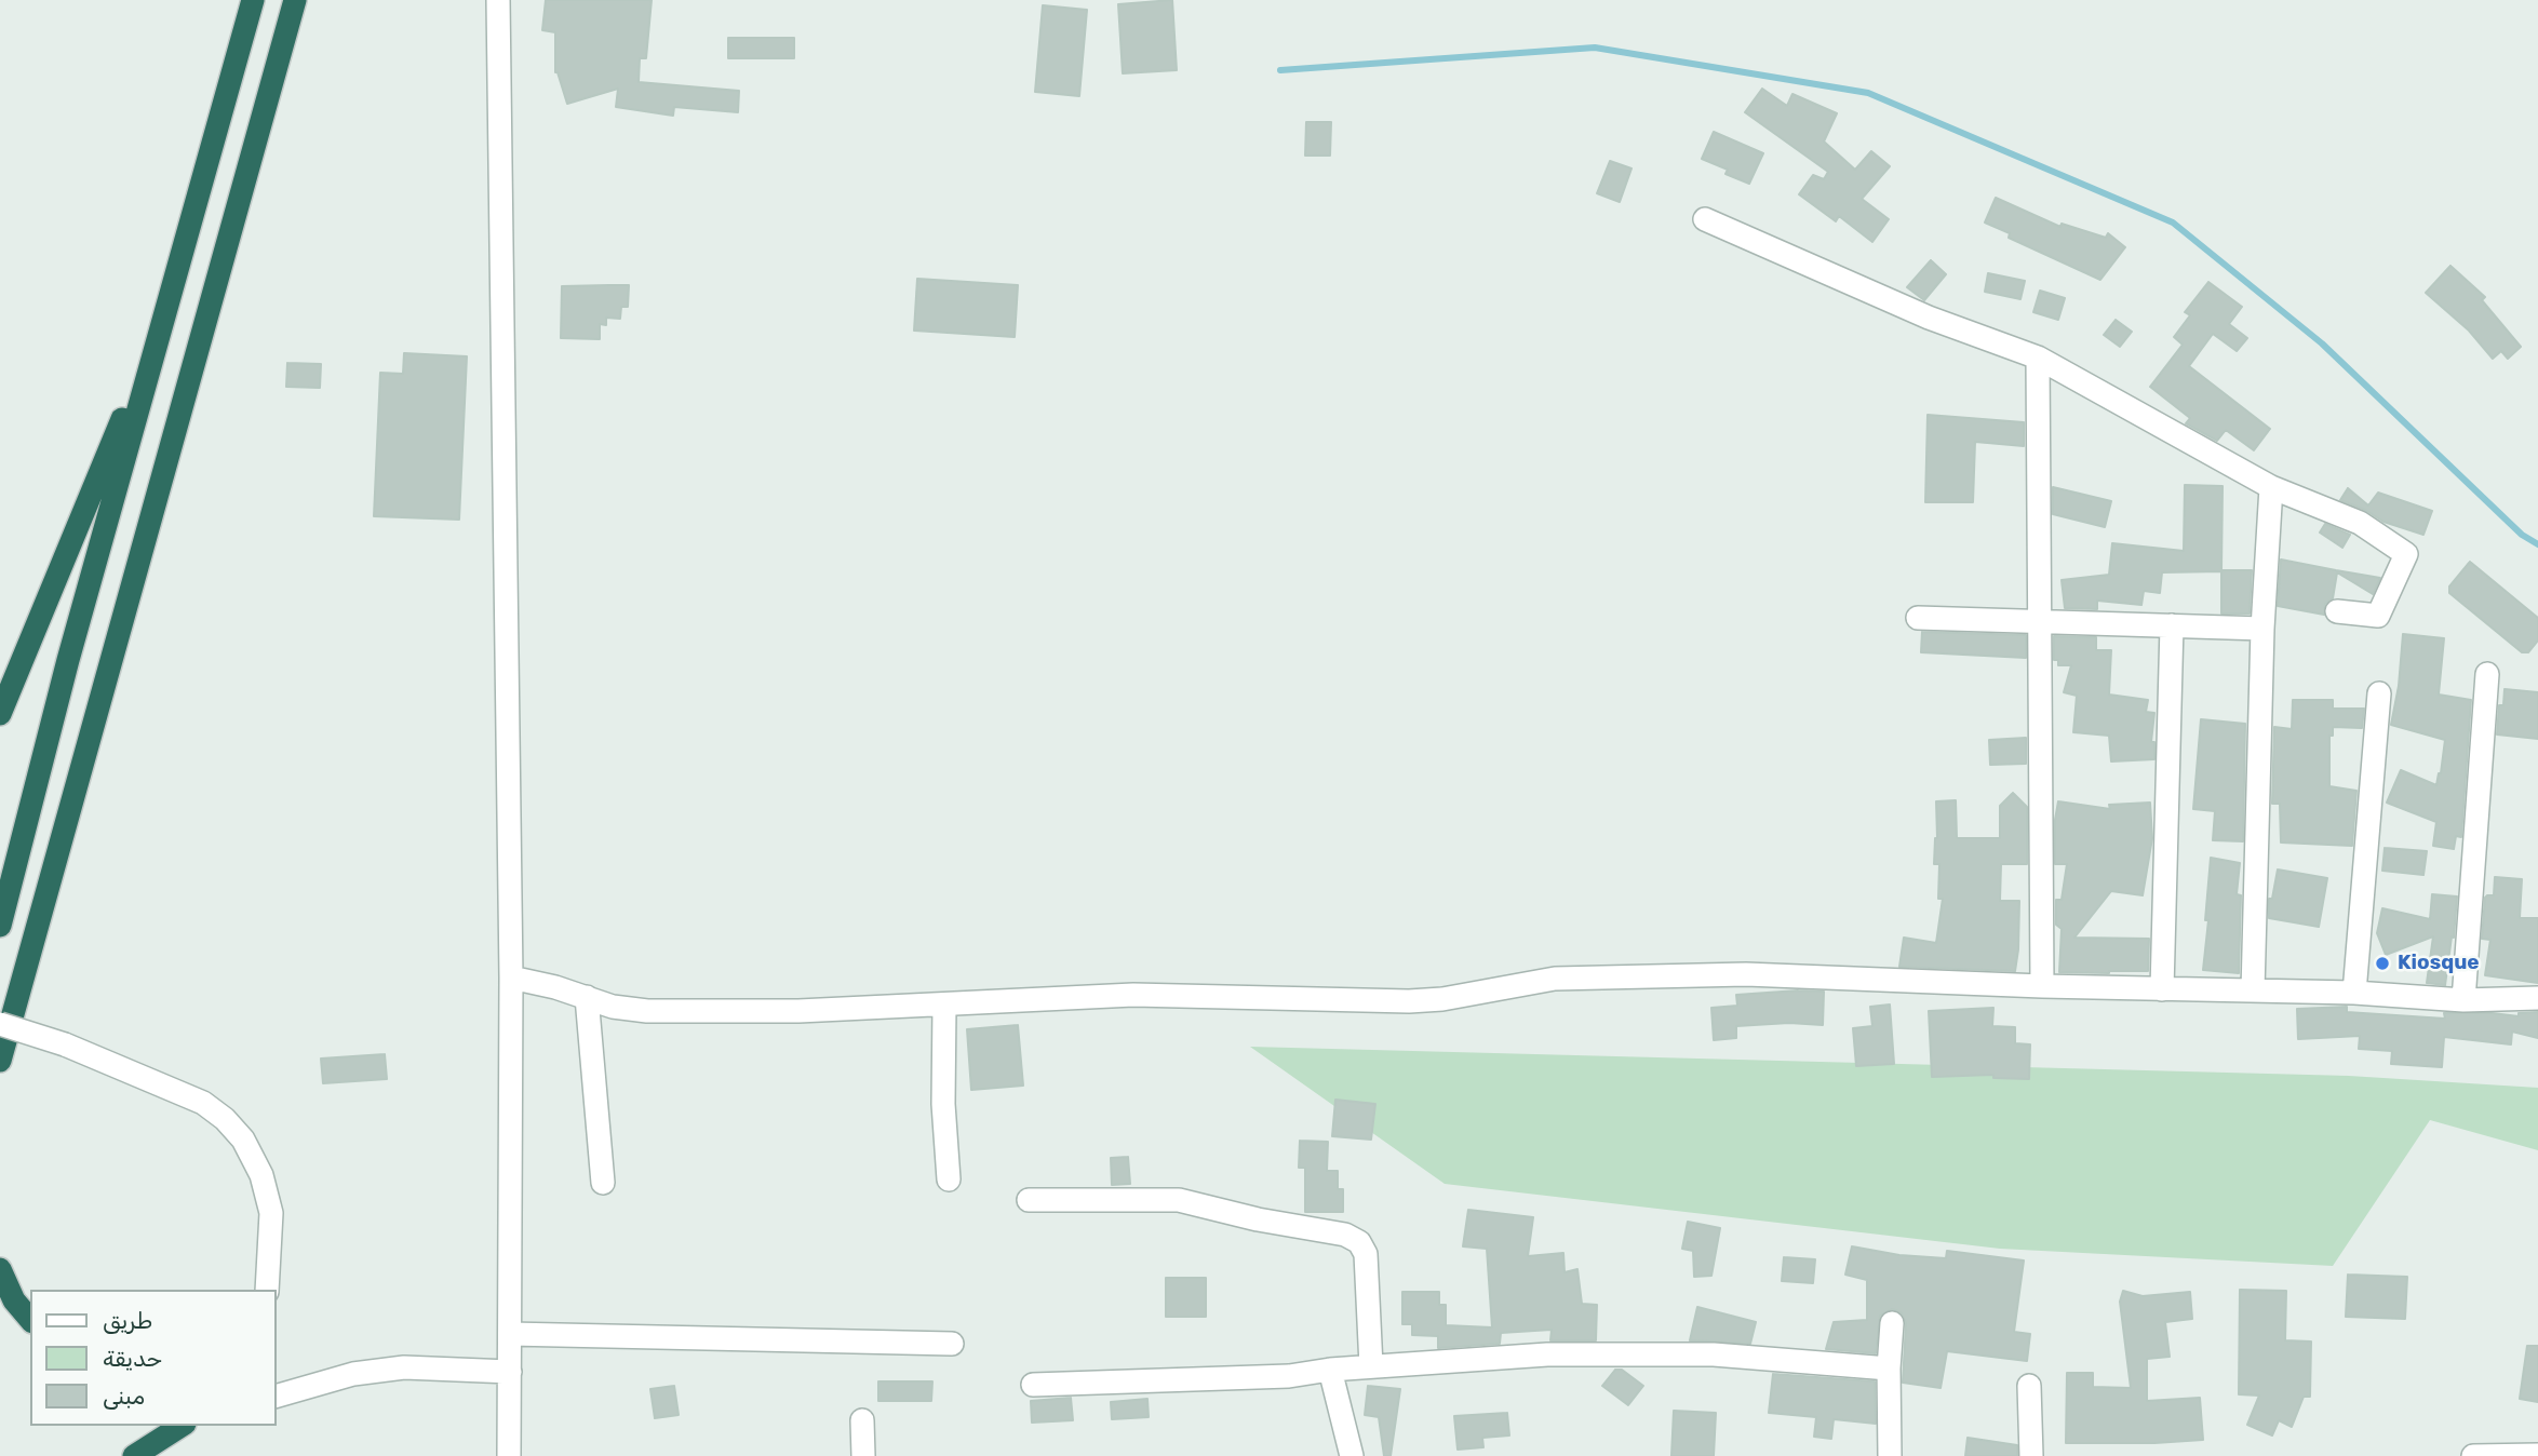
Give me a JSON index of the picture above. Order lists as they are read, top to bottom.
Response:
{
  "places": ["Kiosque"],
  "legend": ["طريق", "حديقة", "مبنى"]
}
